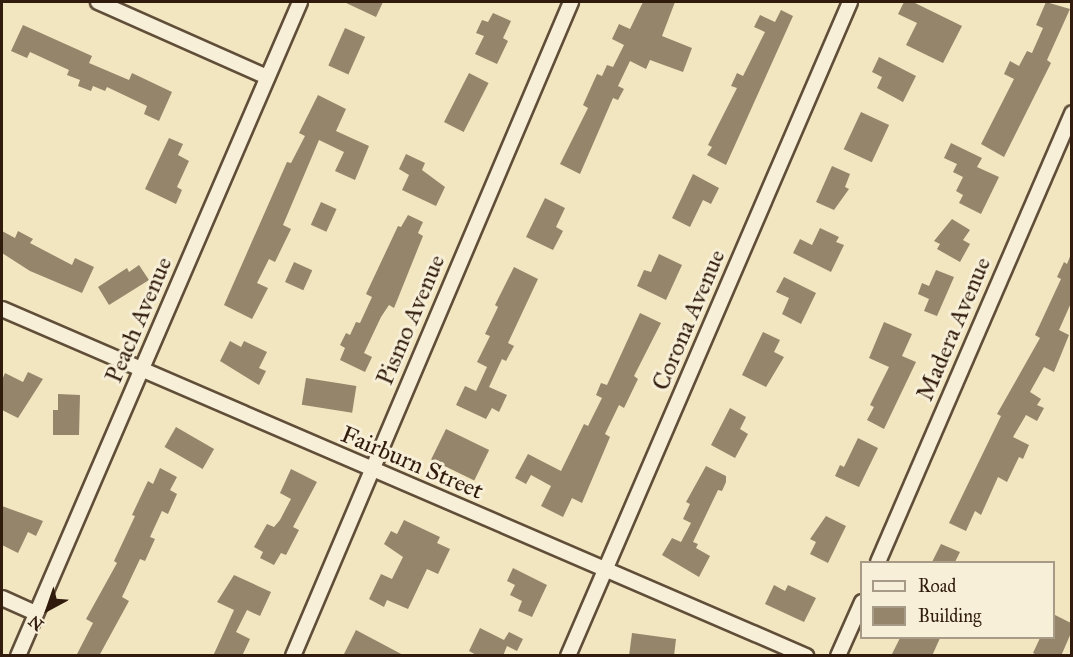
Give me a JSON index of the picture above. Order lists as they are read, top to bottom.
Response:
{
  "streets": {
    "street": [
      "Peach Avenue",
      "Pismo Avenue",
      "Corona Avenue",
      "Madera Avenue",
      "Fairburn Street"
    ]
  },
  "crossings": [
    ["Peach Avenue", "Fairburn Street"],
    ["Pismo Avenue", "Fairburn Street"],
    ["Corona Avenue", "Fairburn Street"]
  ],
  "legend": ["Road", "Building"],
  "north": "bottom left"
}
